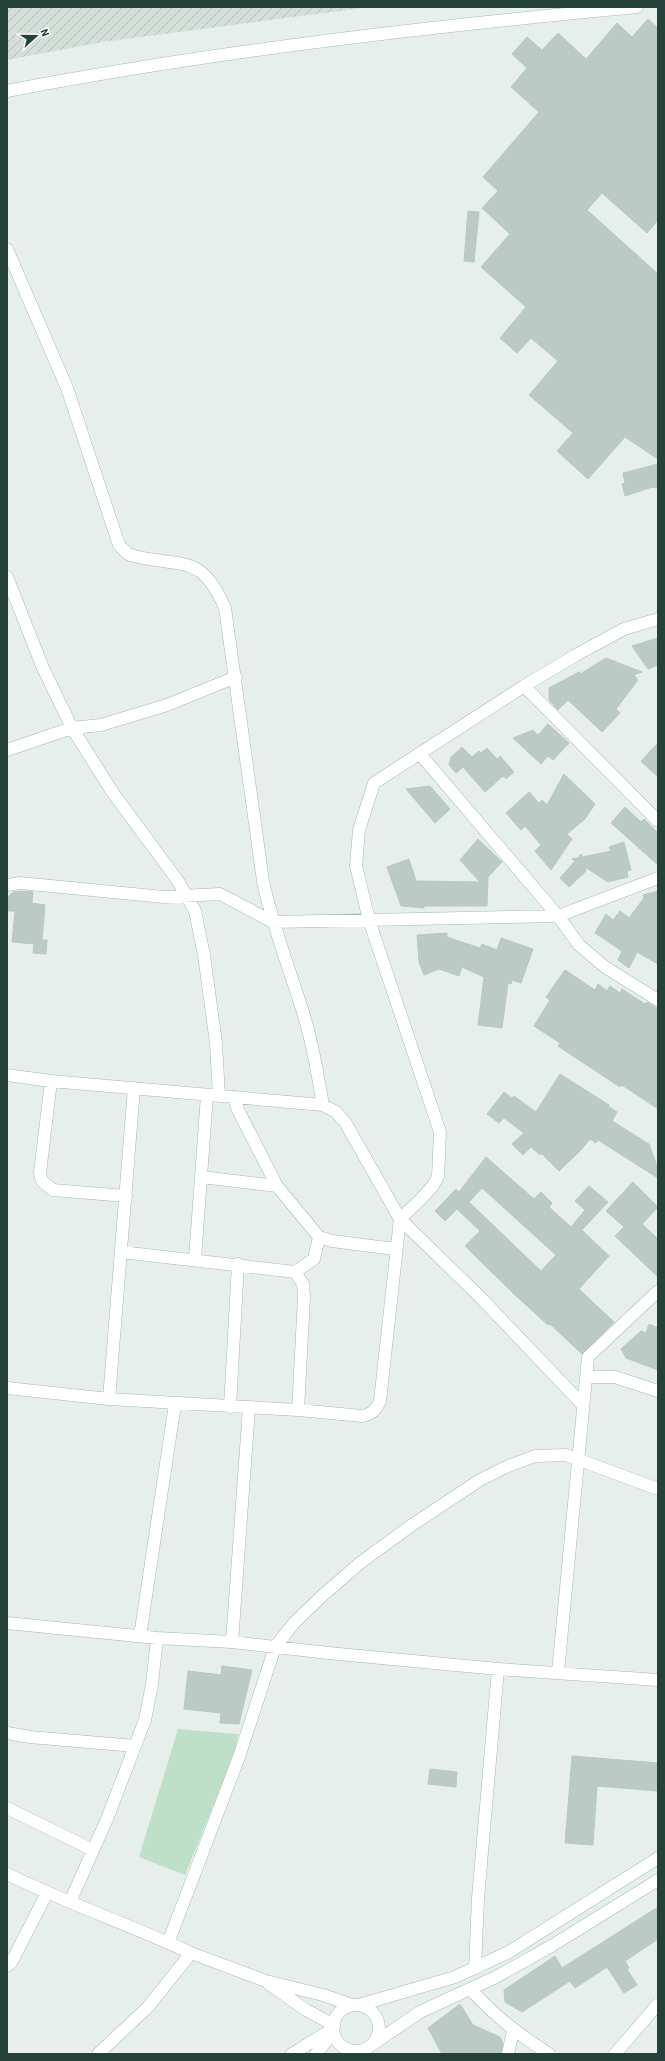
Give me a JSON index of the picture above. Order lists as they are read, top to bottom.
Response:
{
  "north": "right"
}
